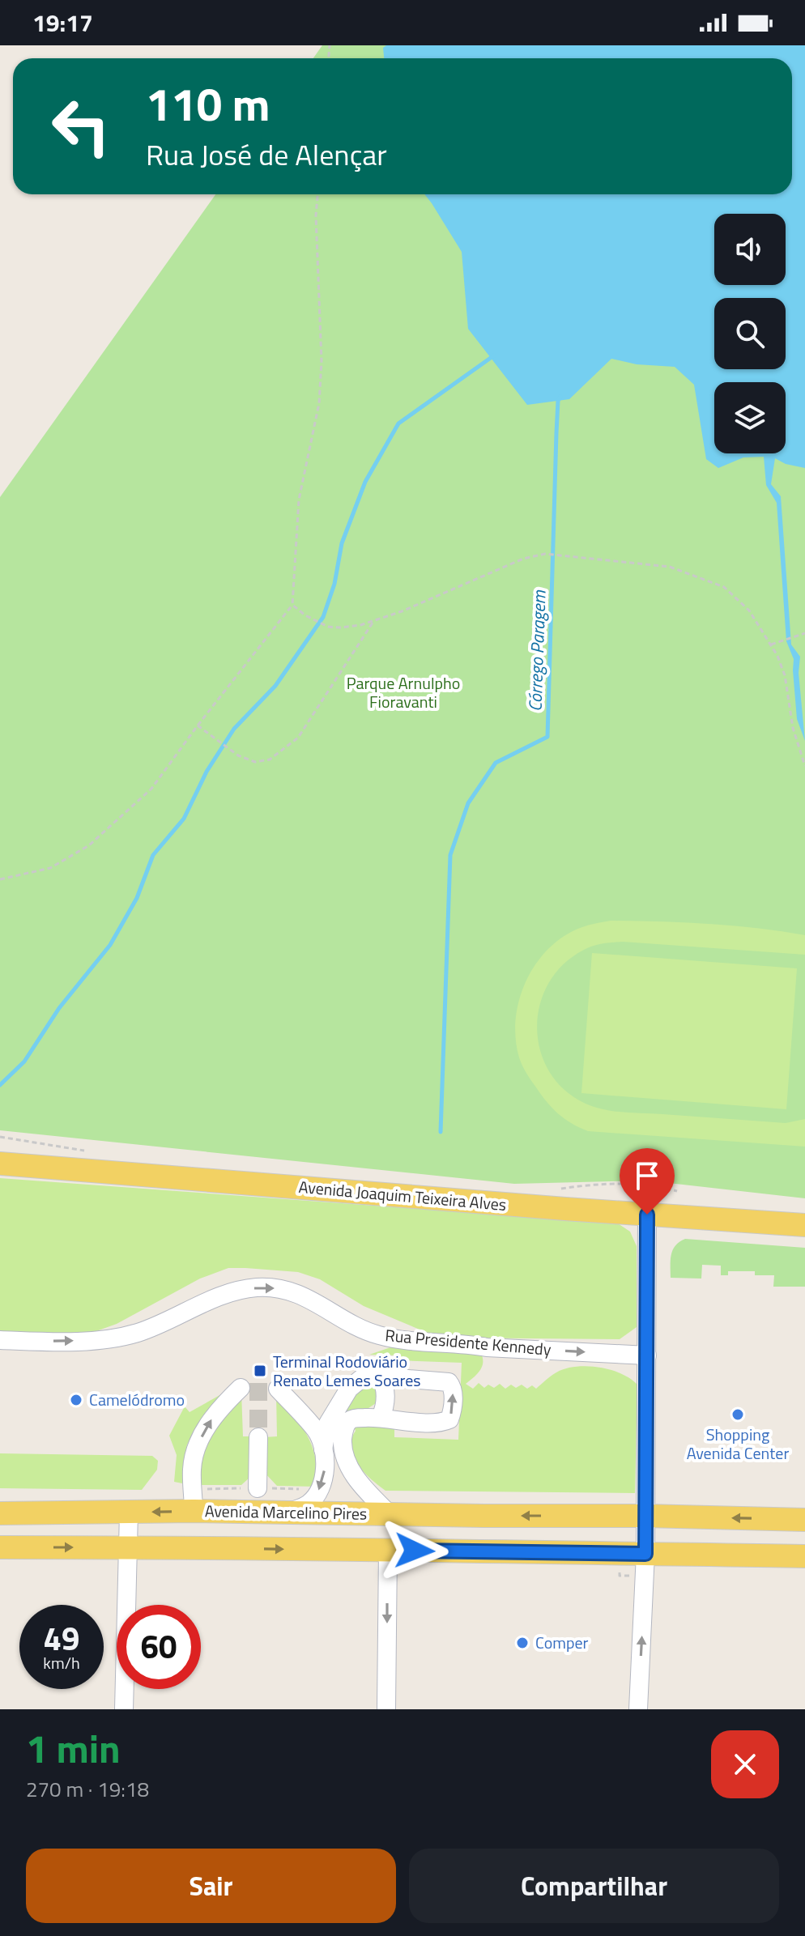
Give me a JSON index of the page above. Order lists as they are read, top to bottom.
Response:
{
  "streets": {
    "main road": ["Avenida Joaquim Teixeira Alves", "Avenida Marcelino Pires"],
    "street": ["Rua Presidente Kennedy"]
  },
  "one_way": ["Rua Presidente Kennedy"],
  "water": ["Córrego Paragem"],
  "parks": ["Parque Arnulpho Fioravanti"],
  "places": {
    "transit": ["Terminal Rodoviário Renato Lemes Soares"],
    "other": ["Camelódromo", "Shopping Avenida Center", "Comper"]
  },
  "page": {
    "status": "19:17",
    "turn": ["110 m", "Rua José de Alençar"],
    "speed": "49 km/h",
    "limit": "60",
    "heading": ["1 min", "270 m · 19:18"],
    "buttons": ["Sair", "Compartilhar"]
  }
}
